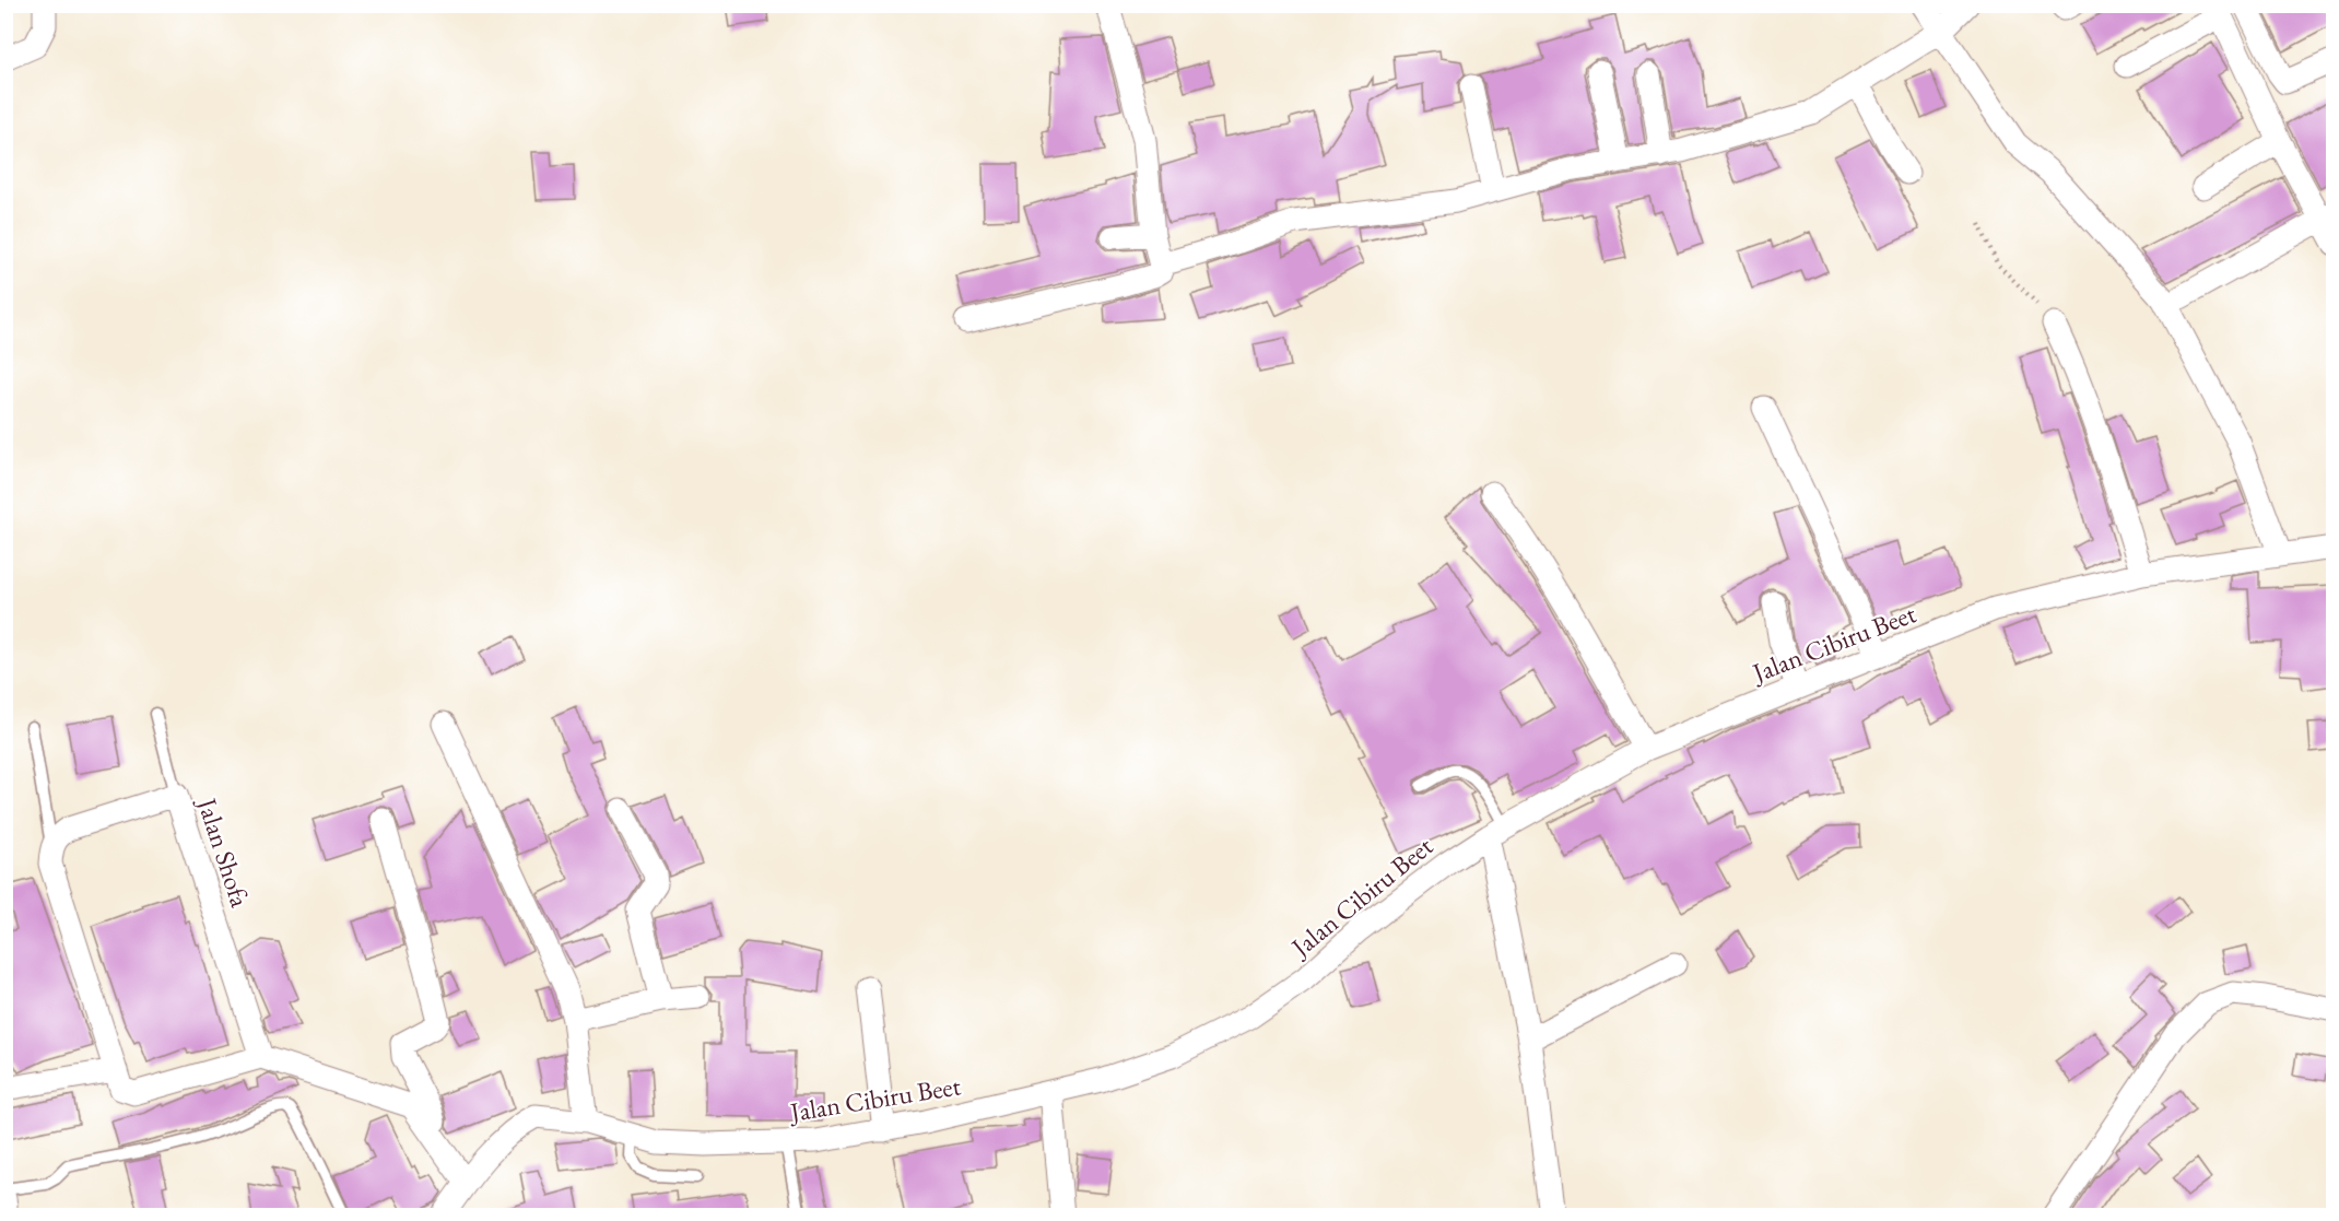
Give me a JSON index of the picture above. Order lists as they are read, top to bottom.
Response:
{
  "streets": {
    "street": ["Jalan Cibiru Beet", "Jalan Shofa"]
  }
}
